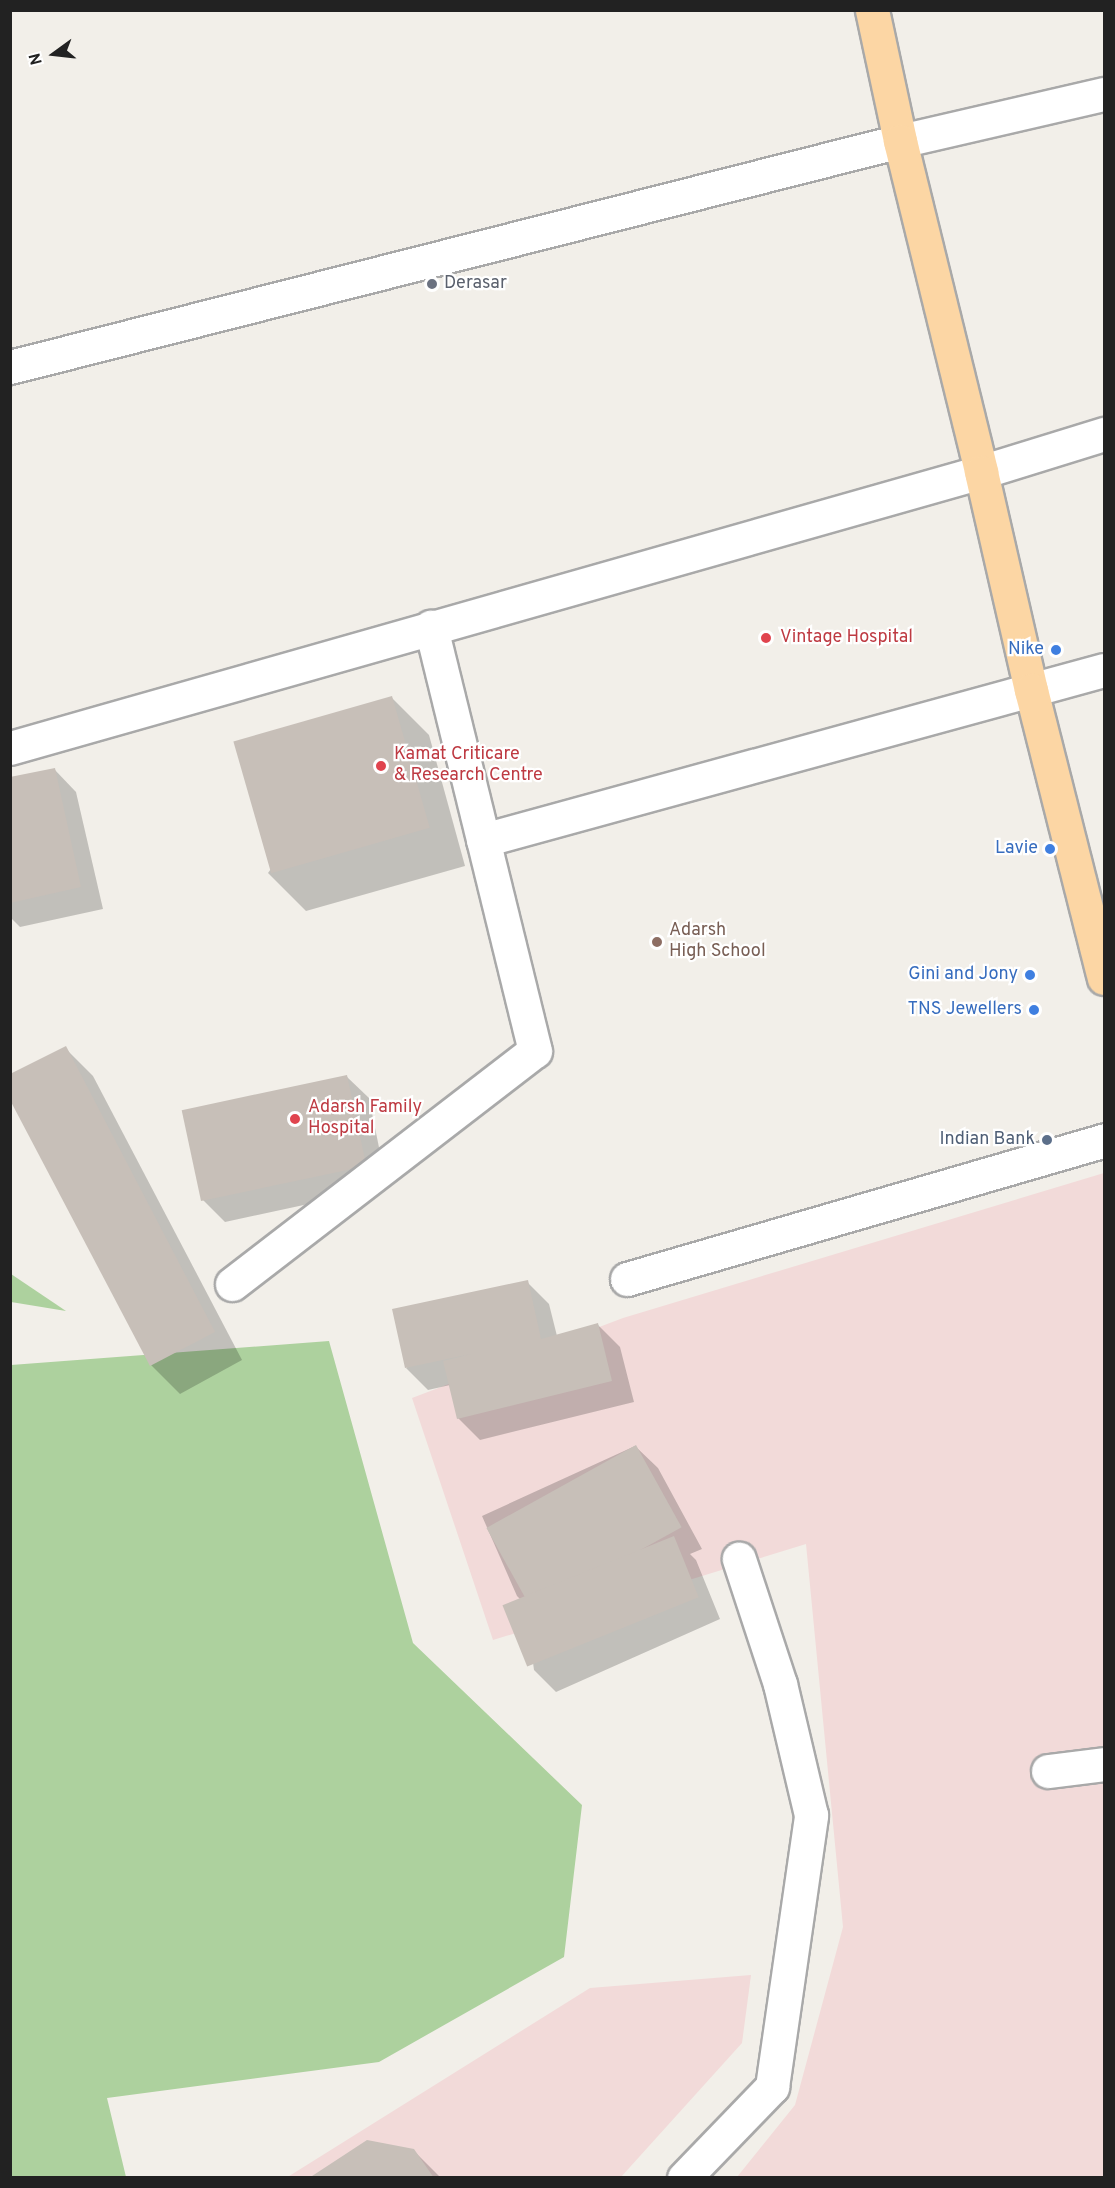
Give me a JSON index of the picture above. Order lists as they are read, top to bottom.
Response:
{
  "places": [
    "Derasar",
    "Vintage Hospital",
    "Nike",
    "Kamat Criticare & Research Centre",
    "Lavie",
    "Adarsh High School",
    "Gini and Jony",
    "TNS Jewellers",
    "Adarsh Family Hospital",
    "Indian Bank"
  ],
  "north": "left"
}
